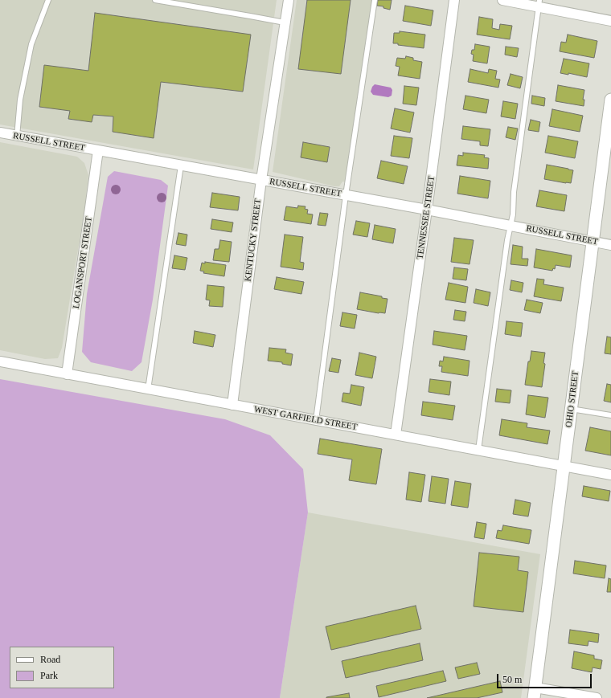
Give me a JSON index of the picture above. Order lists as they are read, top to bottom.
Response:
{
  "streets": {
    "street": [
      "RUSSELL STREET",
      "TENNESSEE STREET",
      "KENTUCKY STREET",
      "LOGANSPORT STREET",
      "OHIO STREET",
      "WEST GARFIELD STREET"
    ]
  },
  "crossings": [
    ["RUSSELL STREET", "TENNESSEE STREET"],
    ["RUSSELL STREET", "KENTUCKY STREET"],
    ["RUSSELL STREET", "LOGANSPORT STREET"],
    ["RUSSELL STREET", "OHIO STREET"],
    ["TENNESSEE STREET", "WEST GARFIELD STREET"],
    ["KENTUCKY STREET", "WEST GARFIELD STREET"],
    ["LOGANSPORT STREET", "WEST GARFIELD STREET"],
    ["OHIO STREET", "WEST GARFIELD STREET"]
  ],
  "legend": ["Road", "Park"],
  "scale_bar": "50 m"
}
